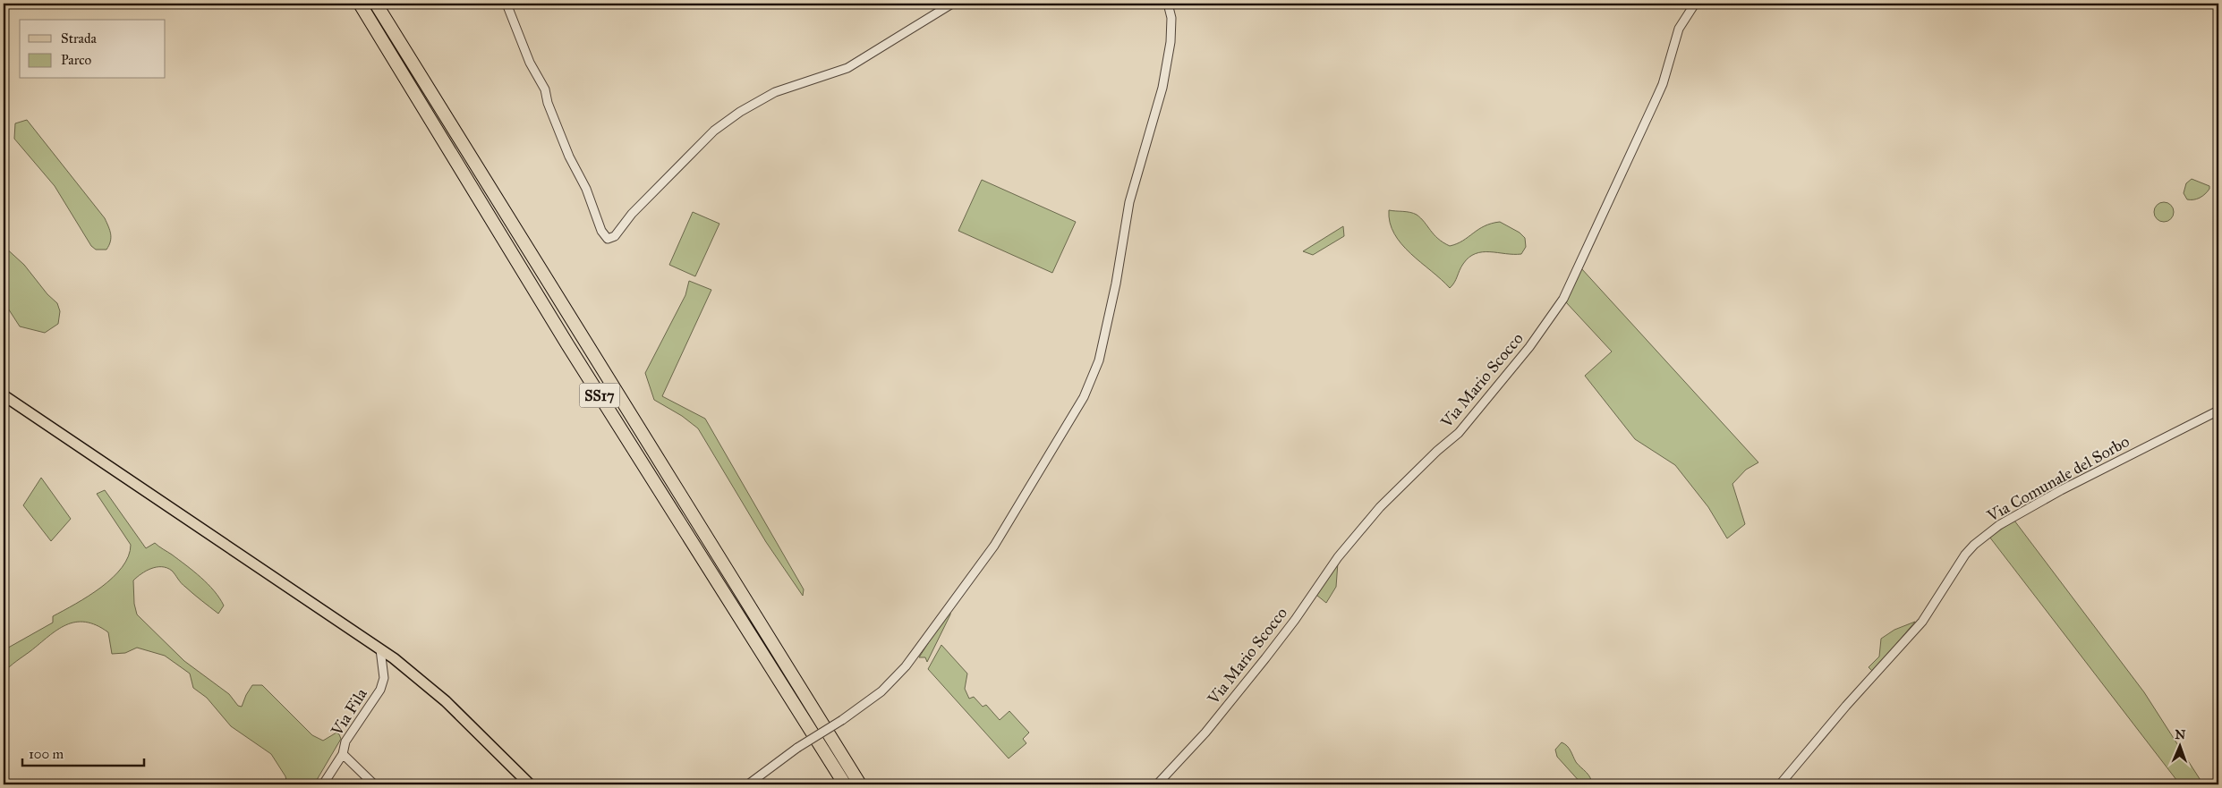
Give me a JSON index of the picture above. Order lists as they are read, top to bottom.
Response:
{
  "streets": {
    "highway": ["SS17"],
    "street": ["Via Mario Scocco", "Via Comunale del Sorbo", "Via Fila"]
  },
  "legend": ["Strada", "Parco"],
  "scale_bar": "100 m",
  "north": "top"
}
